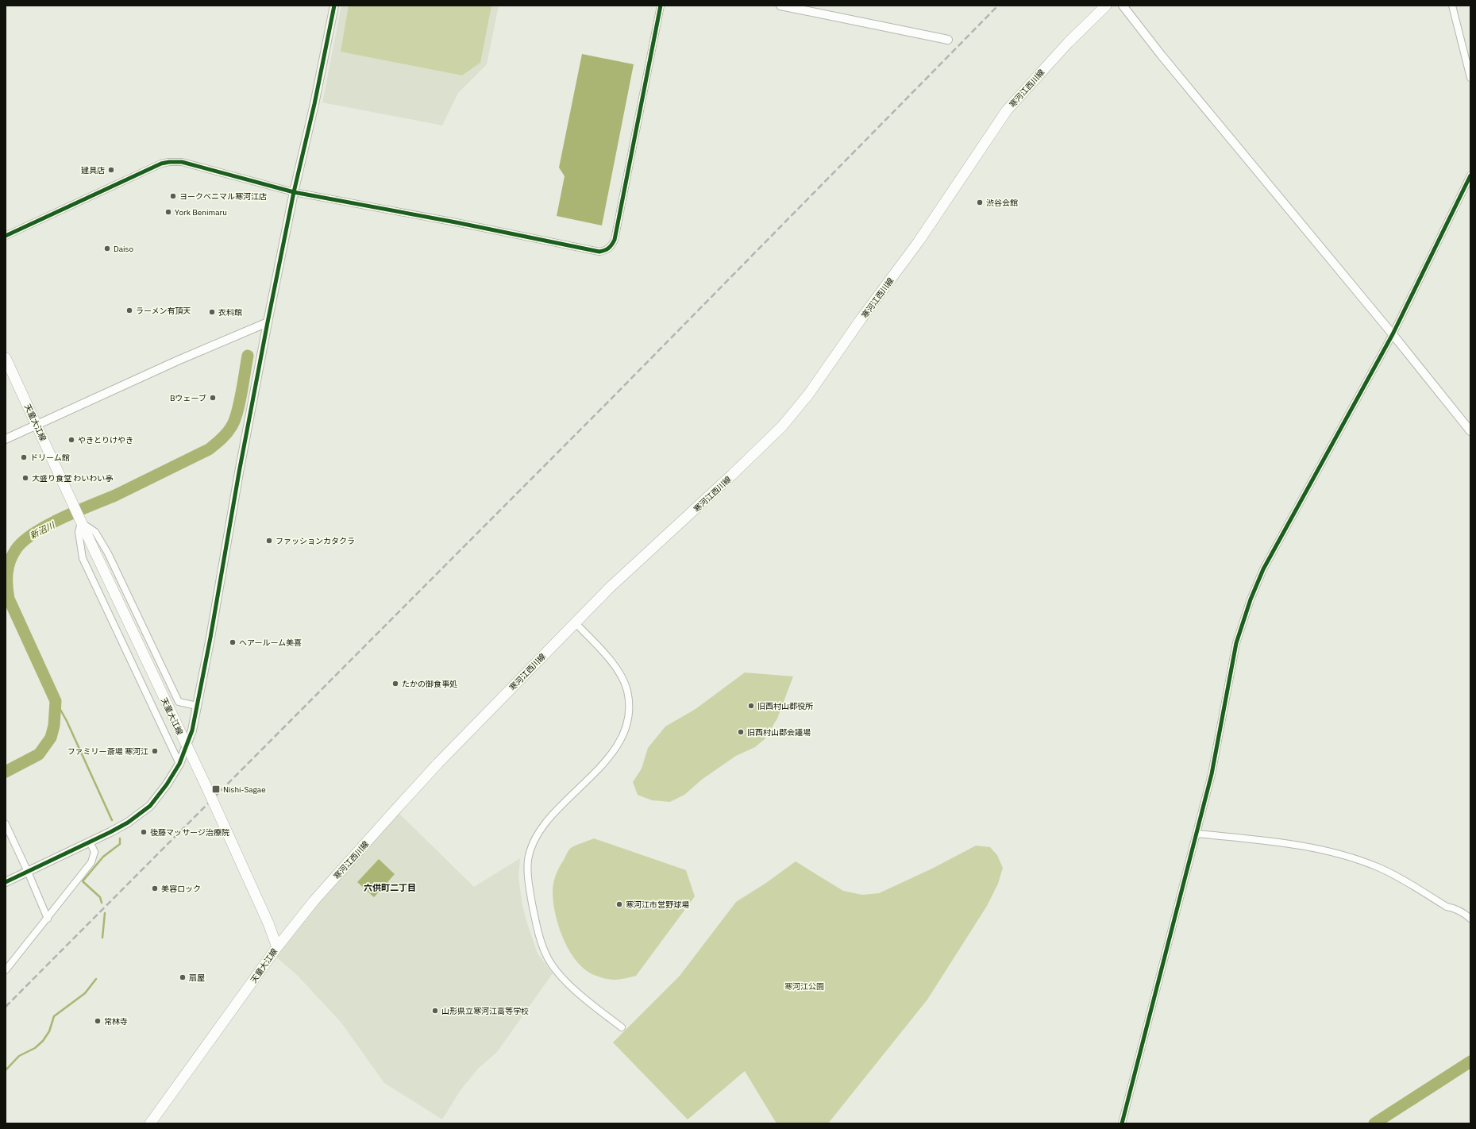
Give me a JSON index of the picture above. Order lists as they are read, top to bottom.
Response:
{
  "streets": {
    "main road": ["寒河江西川線", "天童大江線"]
  },
  "crossings": [
    ["寒河江西川線", "天童大江線"]
  ],
  "districts": ["六供町二丁目"],
  "water": ["新沼川"],
  "parks": ["寒河江公園"],
  "places": {
    "other": [
      "建具店",
      "ヨークベニマル寒河江店",
      "渋谷会館",
      "York Benimaru",
      "Daiso",
      "ラーメン有頂天",
      "衣料館",
      "Bウェーブ",
      "やきとりけやき",
      "ドリーム館",
      "大盛り食堂 わいわい亭",
      "ファッションカタクラ",
      "ヘアールーム美喜",
      "たかの御食事処",
      "旧西村山郡役所",
      "旧西村山郡会議場",
      "ファミリー斎場 寒河江",
      "後藤マッサージ治療院",
      "美容ロック",
      "寒河江市営野球場",
      "扇屋",
      "山形県立寒河江高等学校",
      "常林寺"
    ],
    "transit": ["Nishi-Sagae"]
  }
}
